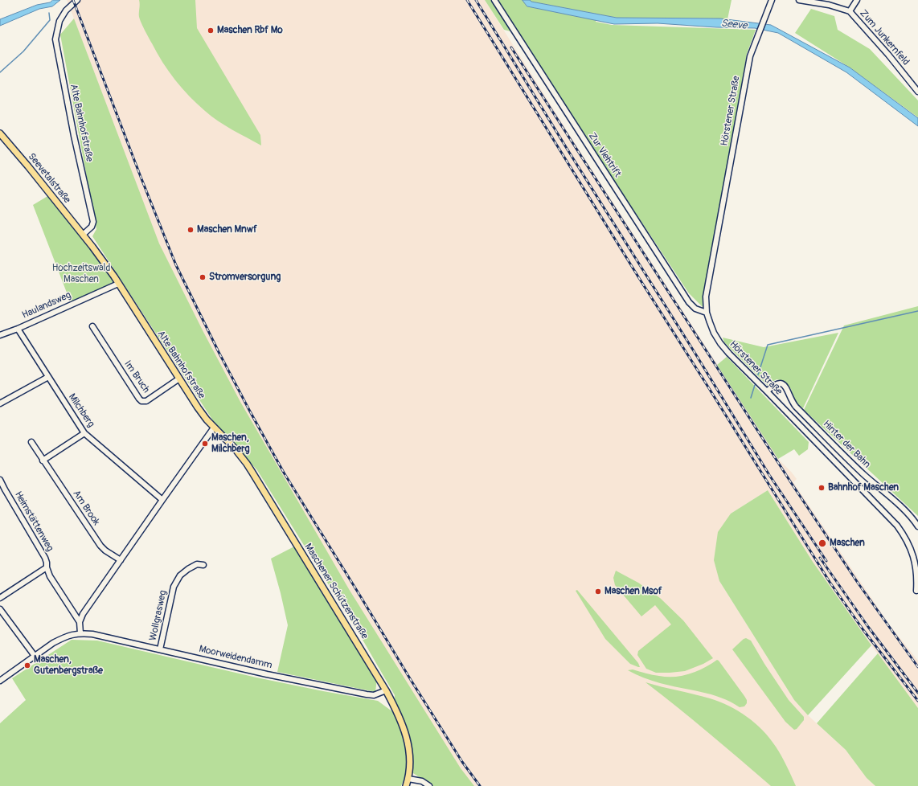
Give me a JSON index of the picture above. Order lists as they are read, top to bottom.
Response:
{
  "streets": {
    "main road": ["Alte Bahnhofstraße", "Seevetalstraße", "Maschener Schützenstraße"],
    "street": [
      "Zum Junkernfeld",
      "Hörstener Straße",
      "Zur Viehtrift",
      "Haulandsweg",
      "Im Bruch",
      "Milchberg",
      "Hinter der Bahn",
      "Am Brook",
      "Heimstättenweg",
      "Wollgrasweg",
      "Moorweidendamm"
    ]
  },
  "crossings": [
    ["Hörstener Straße", "Zur Viehtrift"],
    ["Hörstener Straße", "Hinter der Bahn"],
    ["Alte Bahnhofstraße", "Seevetalstraße"],
    ["Alte Bahnhofstraße", "Haulandsweg"],
    ["Alte Bahnhofstraße", "Im Bruch"],
    ["Alte Bahnhofstraße", "Maschener Schützenstraße"],
    ["Haulandsweg", "Milchberg"],
    ["Maschener Schützenstraße", "Moorweidendamm"],
    ["Wollgrasweg", "Moorweidendamm"]
  ],
  "water": ["Seeve"],
  "parks": ["Hochzeitswald Maschen"],
  "places": [
    "Maschen Rbf Mo",
    "Maschen Mnwf",
    "Stromversorgung",
    "Maschen, Milchberg",
    "Bahnhof Maschen",
    "Maschen",
    "Maschen Msof",
    "Maschen, Gutenbergstraße"
  ]
}
